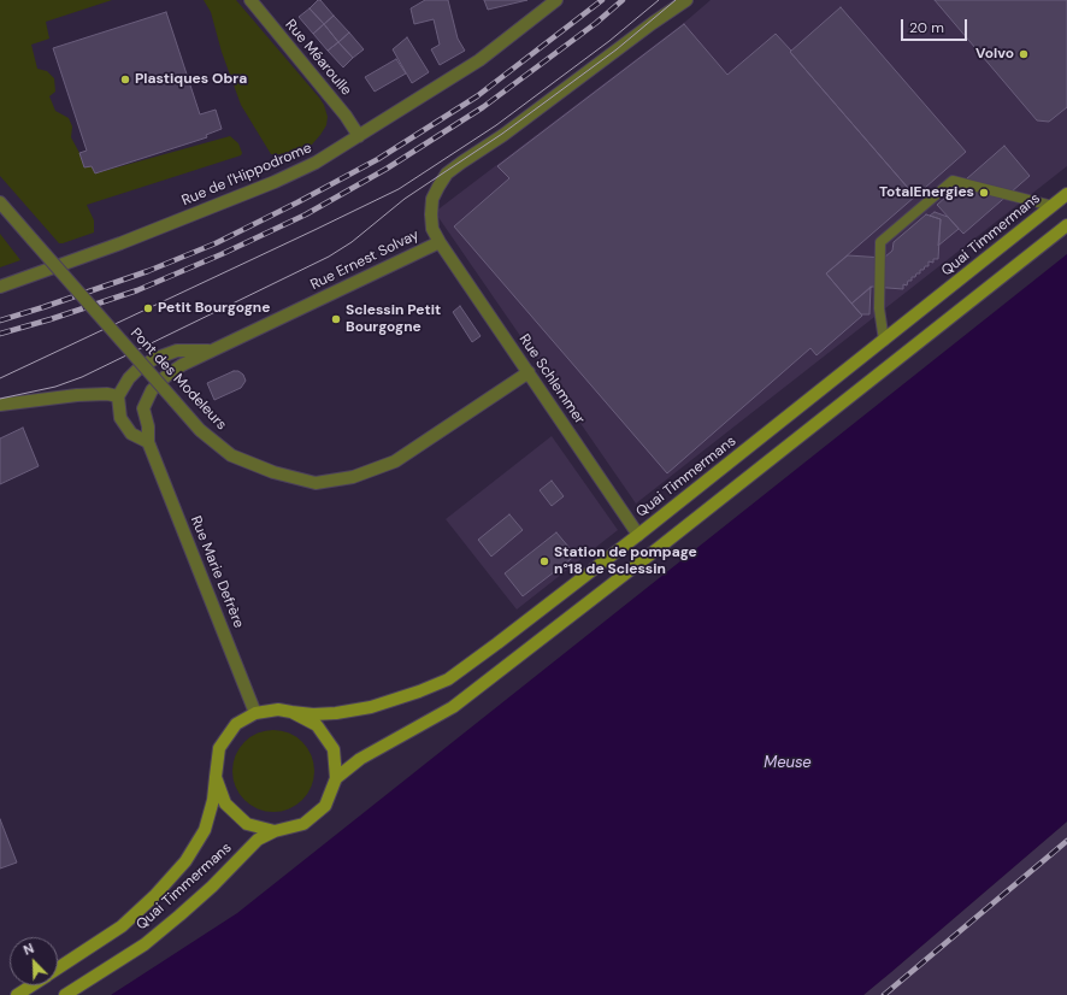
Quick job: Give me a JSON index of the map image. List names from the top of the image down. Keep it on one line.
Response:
{"streets":{"main road":["Quai Timmermans"],"street":["Rue Méaroulle","Rue de l'Hippodrome","Rue Ernest Solvay","Pont des Modeleurs","Rue Schlemmer","Rue Marie Defrère"]},"crossings":[["Rue Méaroulle","Rue de l'Hippodrome"],["Quai Timmermans","Rue Schlemmer"],["Quai Timmermans","Rue Marie Defrère"],["Rue Ernest Solvay","Rue Schlemmer"],["Rue Ernest Solvay","Rue Marie Defrère"],["Pont des Modeleurs","Rue Schlemmer"]],"water":["Meuse"],"places":["Volvo","Plastiques Obra","TotalEnergies","Petit Bourgogne","Sclessin Petit Bourgogne","Station de pompage n°18 de Sclessin"],"scale_bar":"20 m","north":"top left"}
